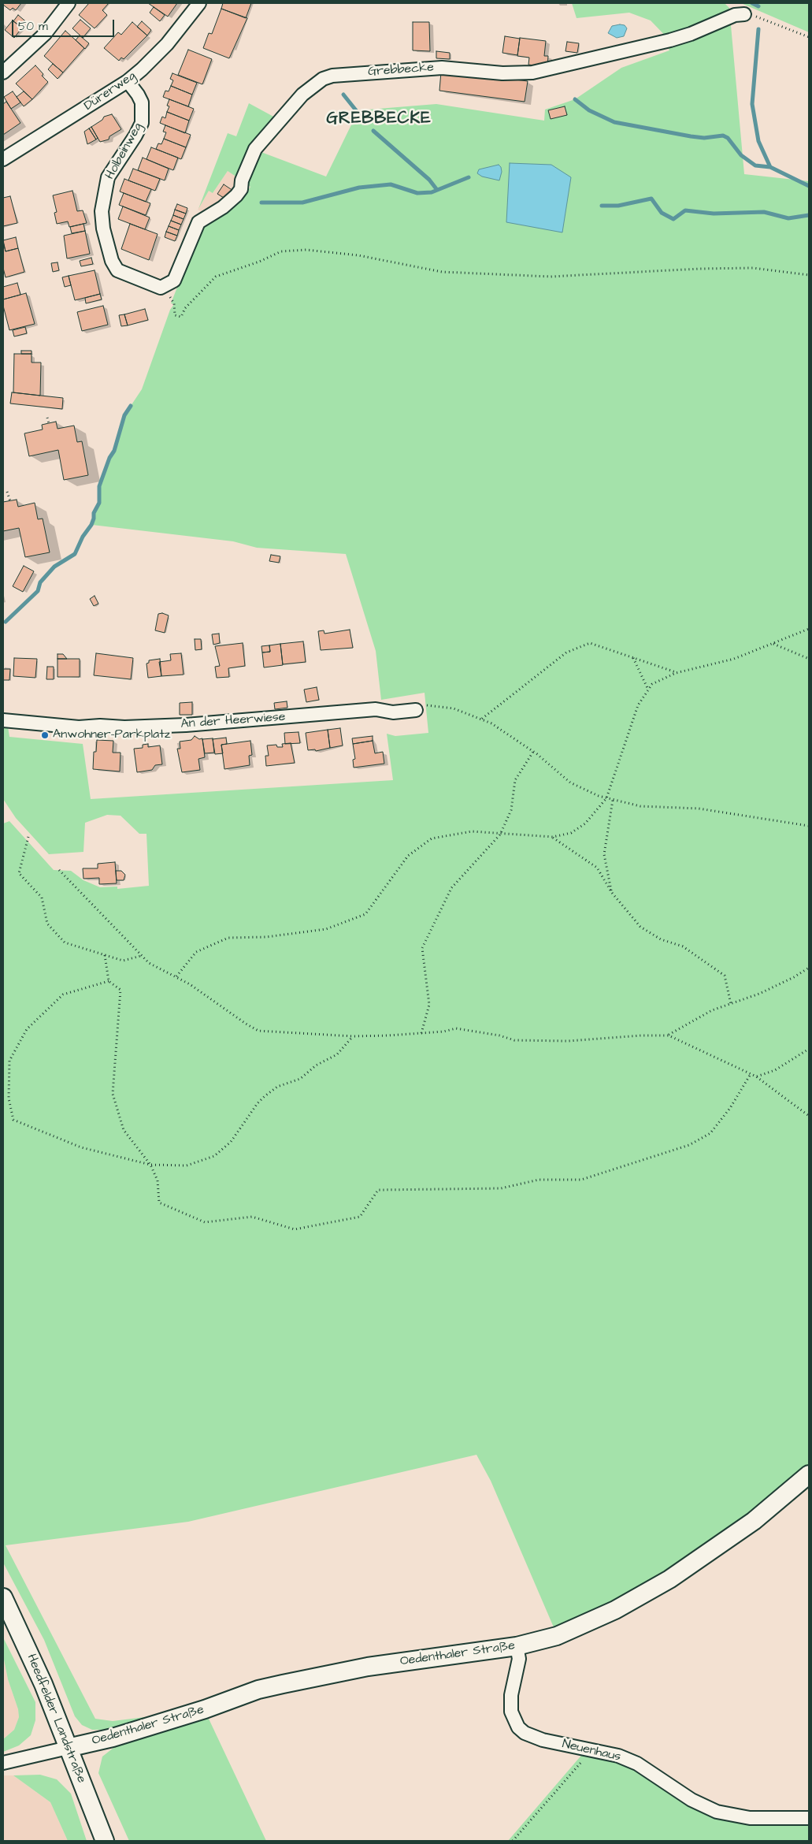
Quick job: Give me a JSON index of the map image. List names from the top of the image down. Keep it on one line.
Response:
{"streets":{"main road":["Oedenthaler Straße","Heedfelder Landstraße"],"street":["Grebbecke","Dürerweg","Holbeinweg","An der Heerwiese","Neuenhaus"]},"crossings":[["Grebbecke","Holbeinweg"],["Dürerweg","Holbeinweg"],["Oedenthaler Straße","Heedfelder Landstraße"],["Oedenthaler Straße","Neuenhaus"]],"districts":["GREBBECKE"],"places":["Anwohner-Parkplatz"],"scale_bar":"50 m"}
